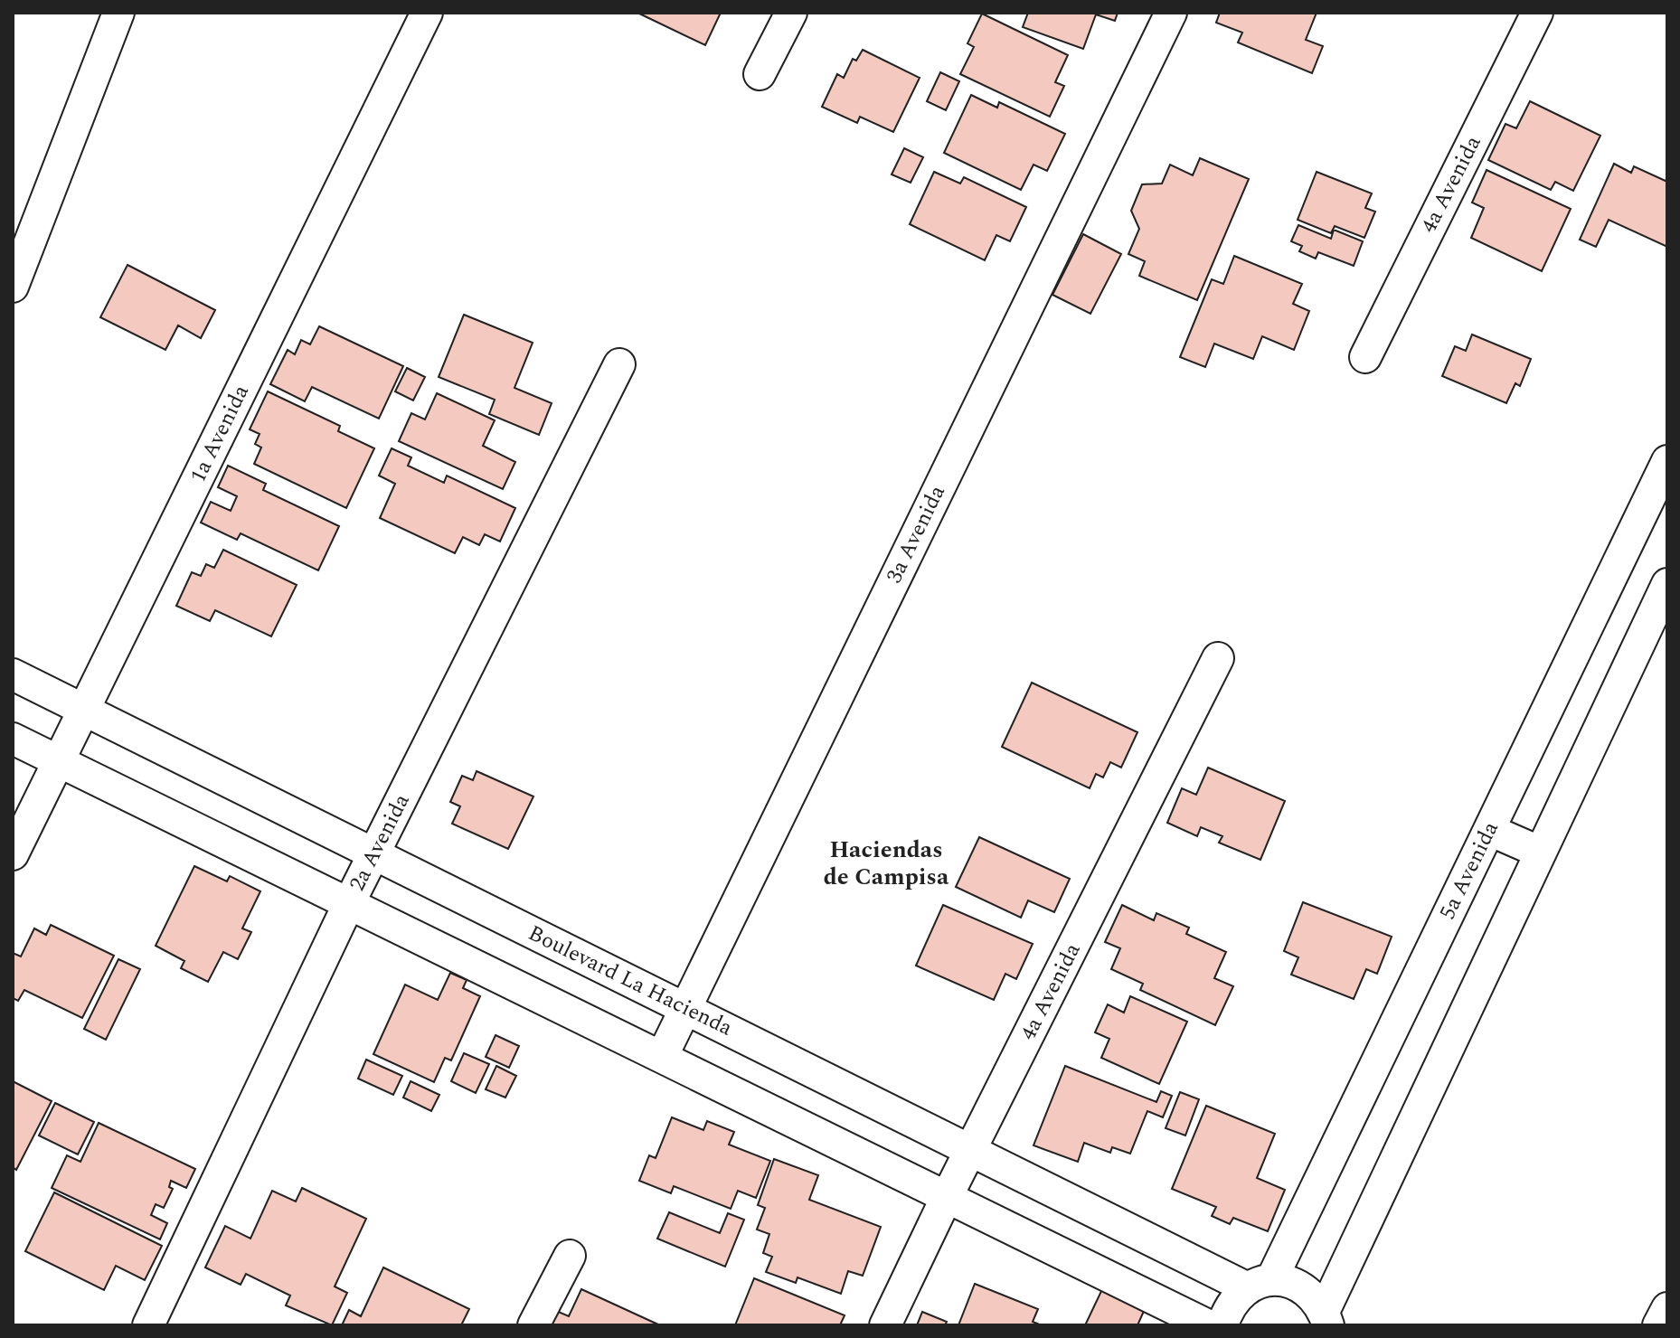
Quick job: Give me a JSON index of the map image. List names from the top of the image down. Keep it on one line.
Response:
{"streets":{"street":["4a Avenida","1a Avenida","3a Avenida","2a Avenida","5a Avenida","Boulevard La Hacienda"]},"crossings":[["4a Avenida","Boulevard La Hacienda"],["1a Avenida","Boulevard La Hacienda"],["3a Avenida","Boulevard La Hacienda"],["2a Avenida","Boulevard La Hacienda"],["5a Avenida","Boulevard La Hacienda"]],"districts":["Haciendas de Campisa"]}
